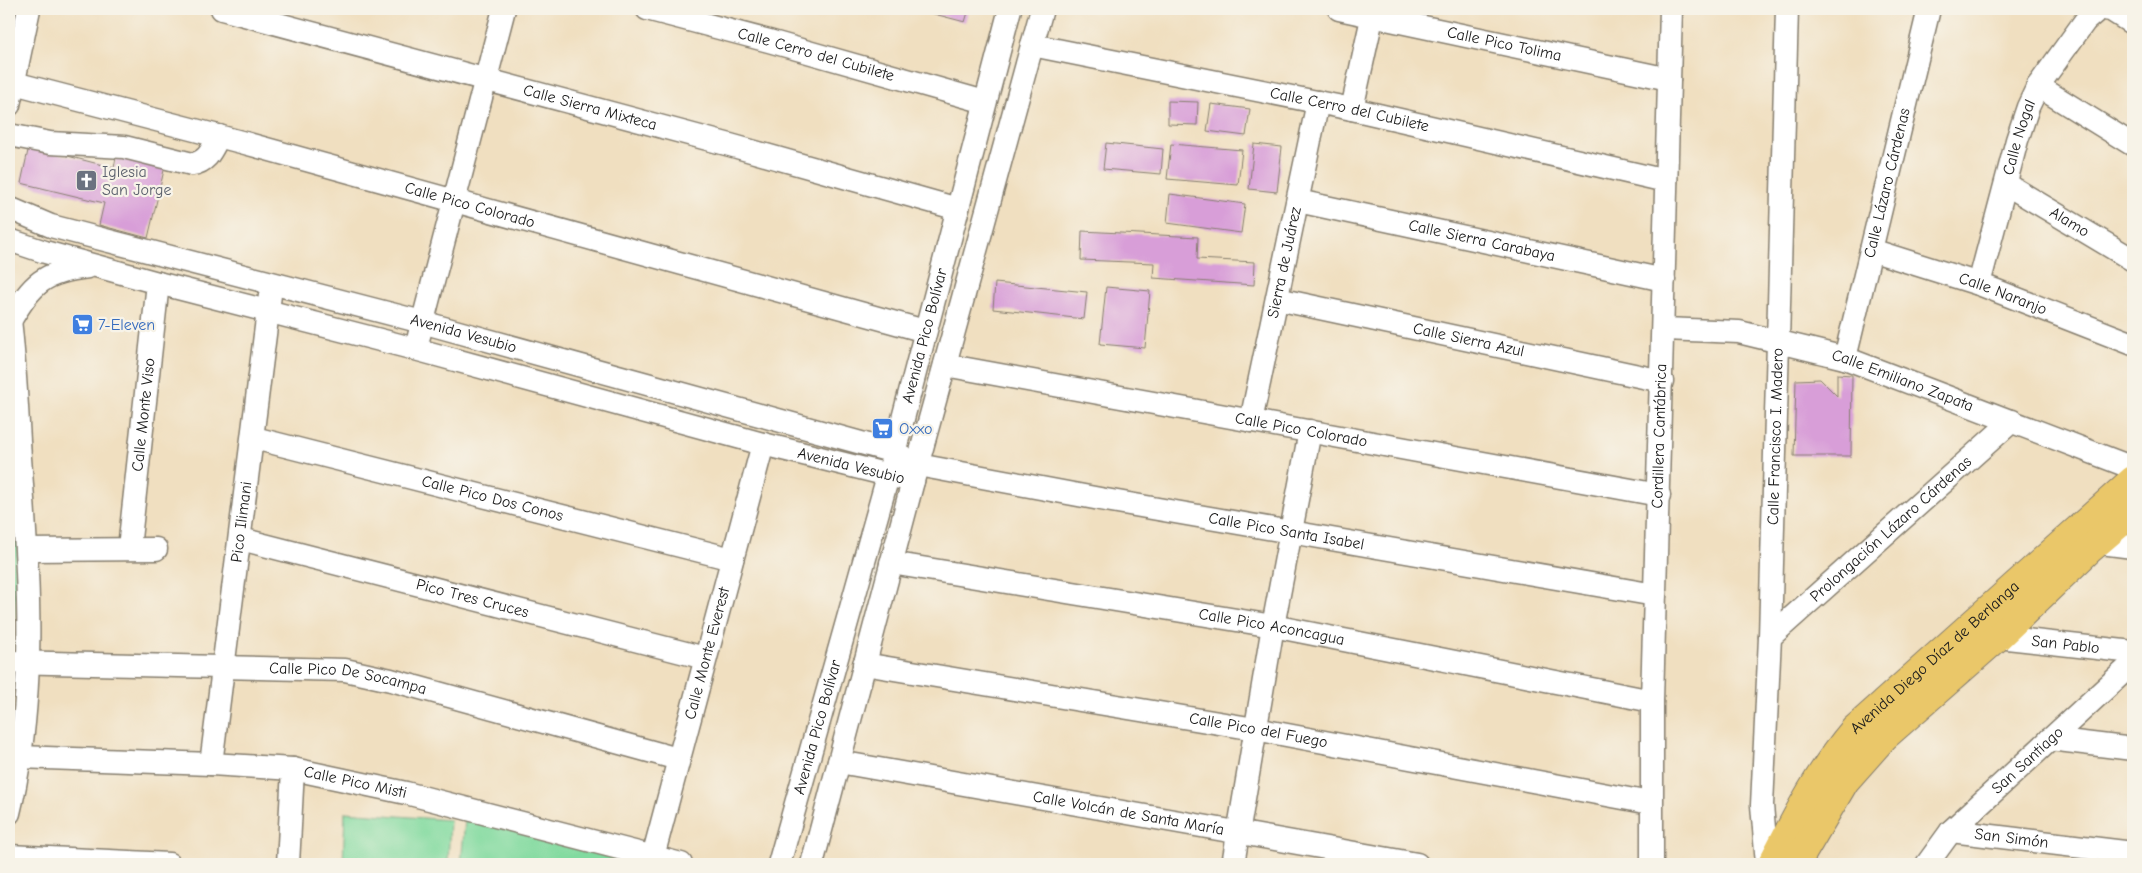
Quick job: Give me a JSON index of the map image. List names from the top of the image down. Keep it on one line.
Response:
{"streets":{"main road":["Avenida Diego Díaz de Berlanga"],"street":["Calle Pico Tolima","Calle Cerro del Cubilete","Calle Sierra Mixteca","Calle Nogal","Calle Lázaro Cárdenas","Calle Pico Colorado","Alamo","Calle Sierra Carabaya","Sierra de Juárez","Calle Naranjo","Avenida Vesubio","Avenida Pico Bolívar","Calle Sierra Azul","Calle Emiliano Zapata","Calle Monte Viso","Cordillera Cantábrica","Calle Francisco I. Madero","Calle Pico Dos Conos","Pico Ilimani","Prolongación Lázaro Cárdenas","Calle Pico Santa Isabel","Pico Tres Cruces","Calle Pico Aconcagua","San Pablo","Calle Monte Everest","Calle Pico De Socampa","Calle Pico del Fuego","San Santiago","Calle Pico Misti","Calle Volcán de Santa María","San Simón"]},"crossings":[["Calle Pico Tolima","Cordillera Cantábrica"],["Calle Cerro del Cubilete","Sierra de Juárez"],["Calle Cerro del Cubilete","Avenida Pico Bolívar"],["Calle Cerro del Cubilete","Cordillera Cantábrica"],["Calle Sierra Mixteca","Avenida Pico Bolívar"],["Calle Nogal","Alamo"],["Calle Nogal","Calle Naranjo"],["Calle Lázaro Cárdenas","Calle Naranjo"],["Calle Lázaro Cárdenas","Calle Emiliano Zapata"],["Calle Pico Colorado","Sierra de Juárez"],["Calle Pico Colorado","Avenida Pico Bolívar"],["Calle Pico Colorado","Cordillera Cantábrica"],["Calle Sierra Carabaya","Sierra de Juárez"],["Calle Sierra Carabaya","Cordillera Cantábrica"],["Sierra de Juárez","Calle Sierra Azul"],["Avenida Vesubio","Avenida Pico Bolívar"],["Avenida Vesubio","Calle Monte Viso"],["Avenida Vesubio","Pico Ilimani"],["Avenida Vesubio","Calle Pico Santa Isabel"],["Avenida Vesubio","Calle Monte Everest"],["Avenida Pico Bolívar","Calle Pico Santa Isabel"],["Avenida Pico Bolívar","Calle Pico Aconcagua"],["Avenida Pico Bolívar","Calle Pico del Fuego"],["Avenida Pico Bolívar","Calle Volcán de Santa María"],["Calle Sierra Azul","Cordillera Cantábrica"],["Calle Emiliano Zapata","Cordillera Cantábrica"],["Calle Emiliano Zapata","Calle Francisco I. Madero"],["Calle Emiliano Zapata","Prolongación Lázaro Cárdenas"],["Cordillera Cantábrica","Calle Pico Santa Isabel"],["Cordillera Cantábrica","Calle Pico Aconcagua"],["Cordillera Cantábrica","Calle Pico del Fuego"],["Calle Francisco I. Madero","Prolongación Lázaro Cárdenas"],["Calle Pico Dos Conos","Pico Ilimani"],["Calle Pico Dos Conos","Calle Monte Everest"],["Pico Ilimani","Pico Tres Cruces"],["Pico Ilimani","Calle Pico De Socampa"],["Pico Ilimani","Calle Pico Misti"],["Pico Tres Cruces","Calle Monte Everest"],["San Pablo","Avenida Diego Díaz de Berlanga"],["Calle Monte Everest","Calle Pico De Socampa"],["Calle Monte Everest","Calle Pico Misti"],["San Santiago","San Simón"]],"places":{"church":["Iglesia San Jorge"],"supermarket":["7-Eleven","Oxxo"]}}
